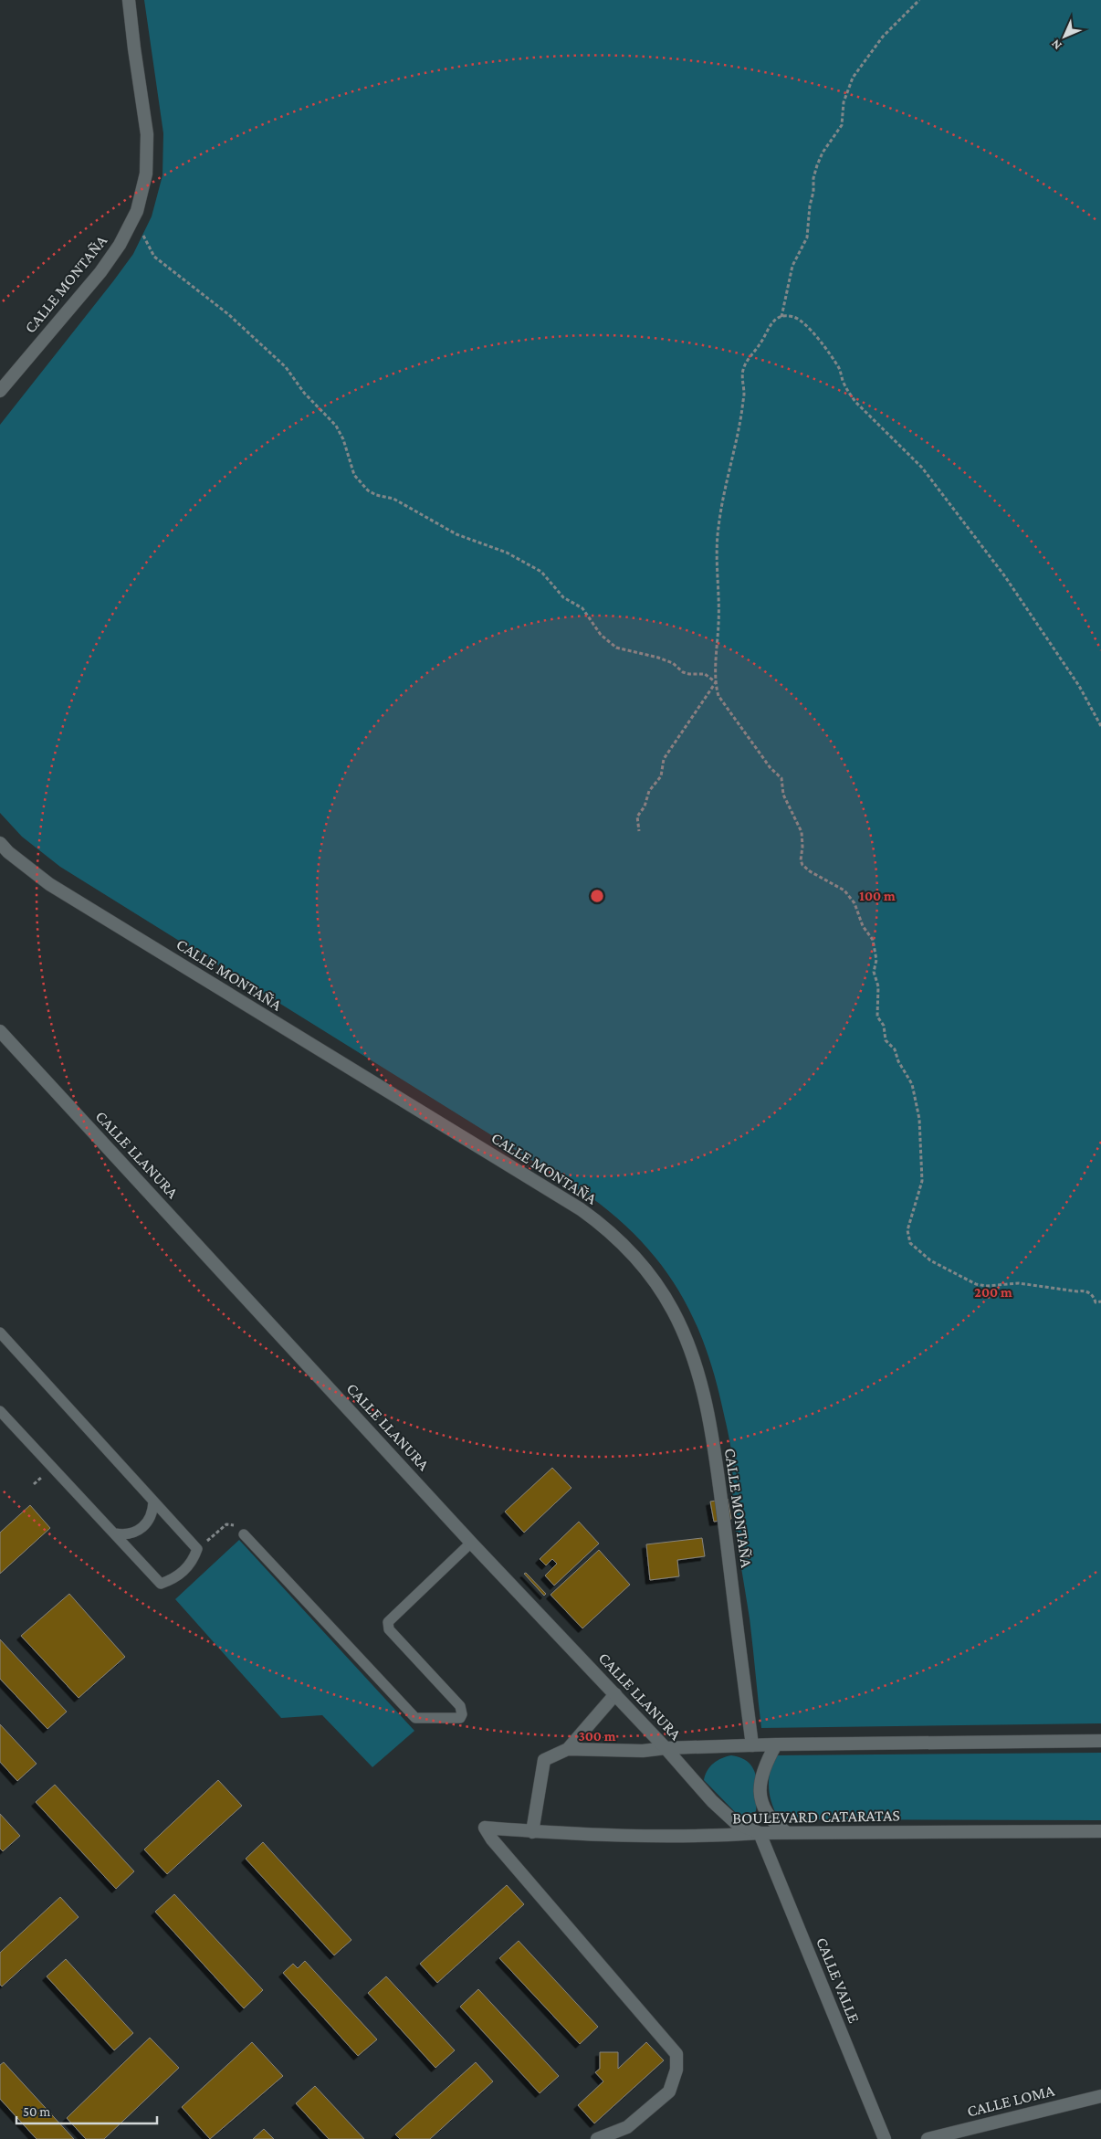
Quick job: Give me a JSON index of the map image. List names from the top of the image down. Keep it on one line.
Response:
{"streets":{"street":["CALLE MONTAÑA","CALLE LLANURA","BOULEVARD CATARATAS","CALLE VALLE","CALLE LOMA"]},"crossings":[["CALLE LLANURA","BOULEVARD CATARATAS"],["CALLE LLANURA","CALLE VALLE"],["BOULEVARD CATARATAS","CALLE VALLE"]],"scale_bar":"50 m","north":"bottom left","rings":["100 m","200 m","300 m"]}
